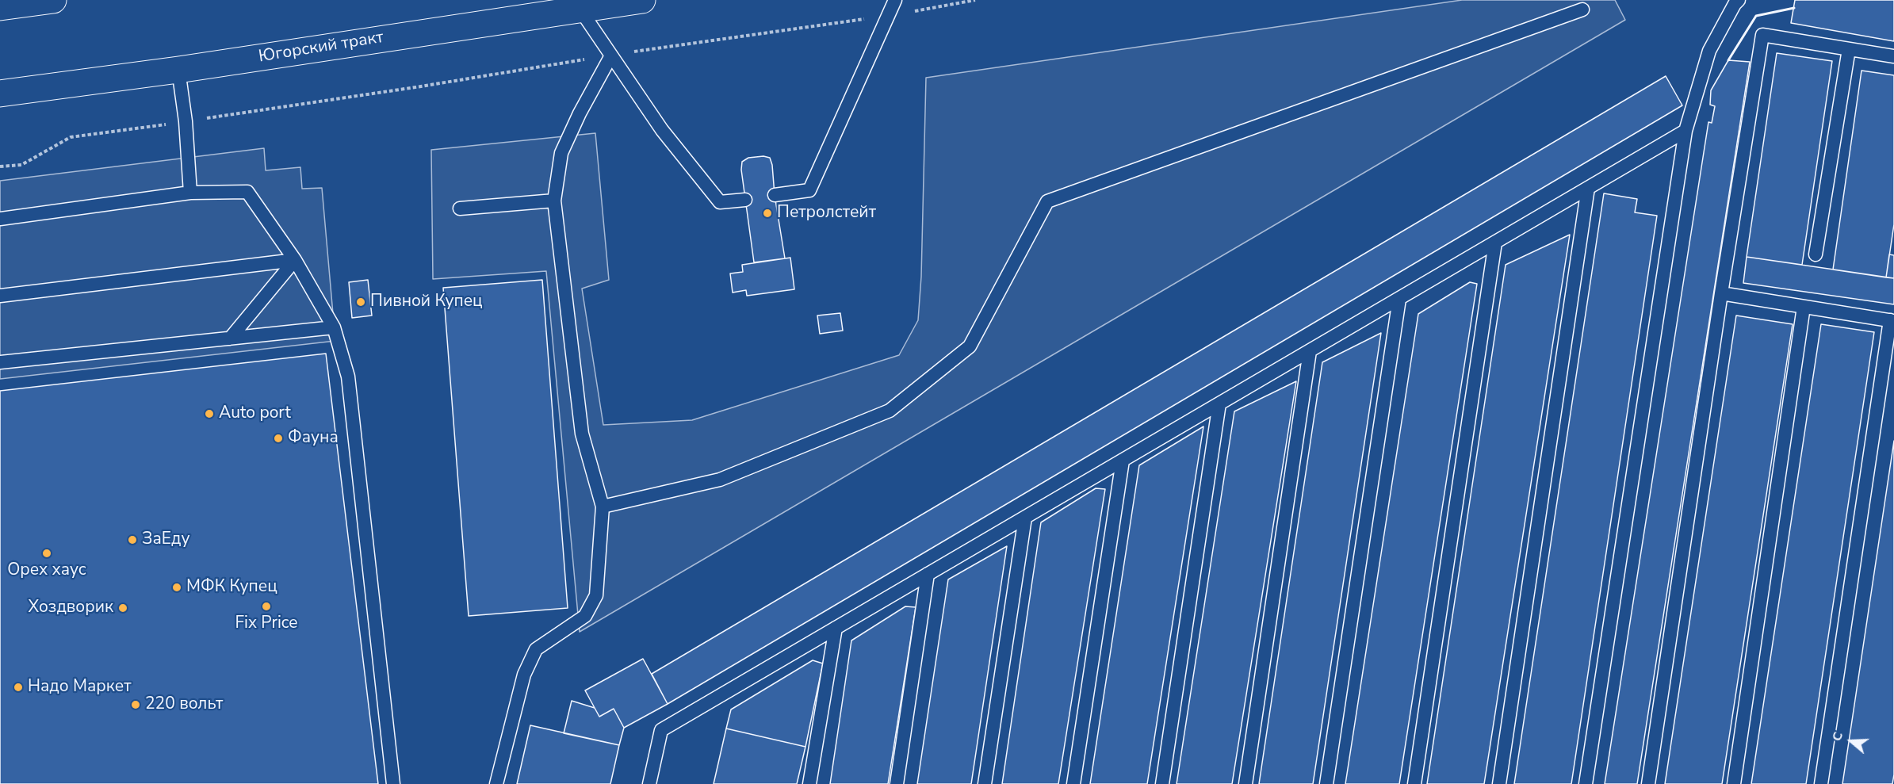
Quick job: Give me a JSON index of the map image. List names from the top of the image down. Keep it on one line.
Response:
{"streets":{"main road":["Югорский тракт"]},"places":["Петролстейт","Пивной Купец","Auto port","Фауна","ЗаЕду","Орех хаус","МФК Купец","Fix Price","Хоздворик","Надо Маркет","220 вольт"],"north":"left"}
